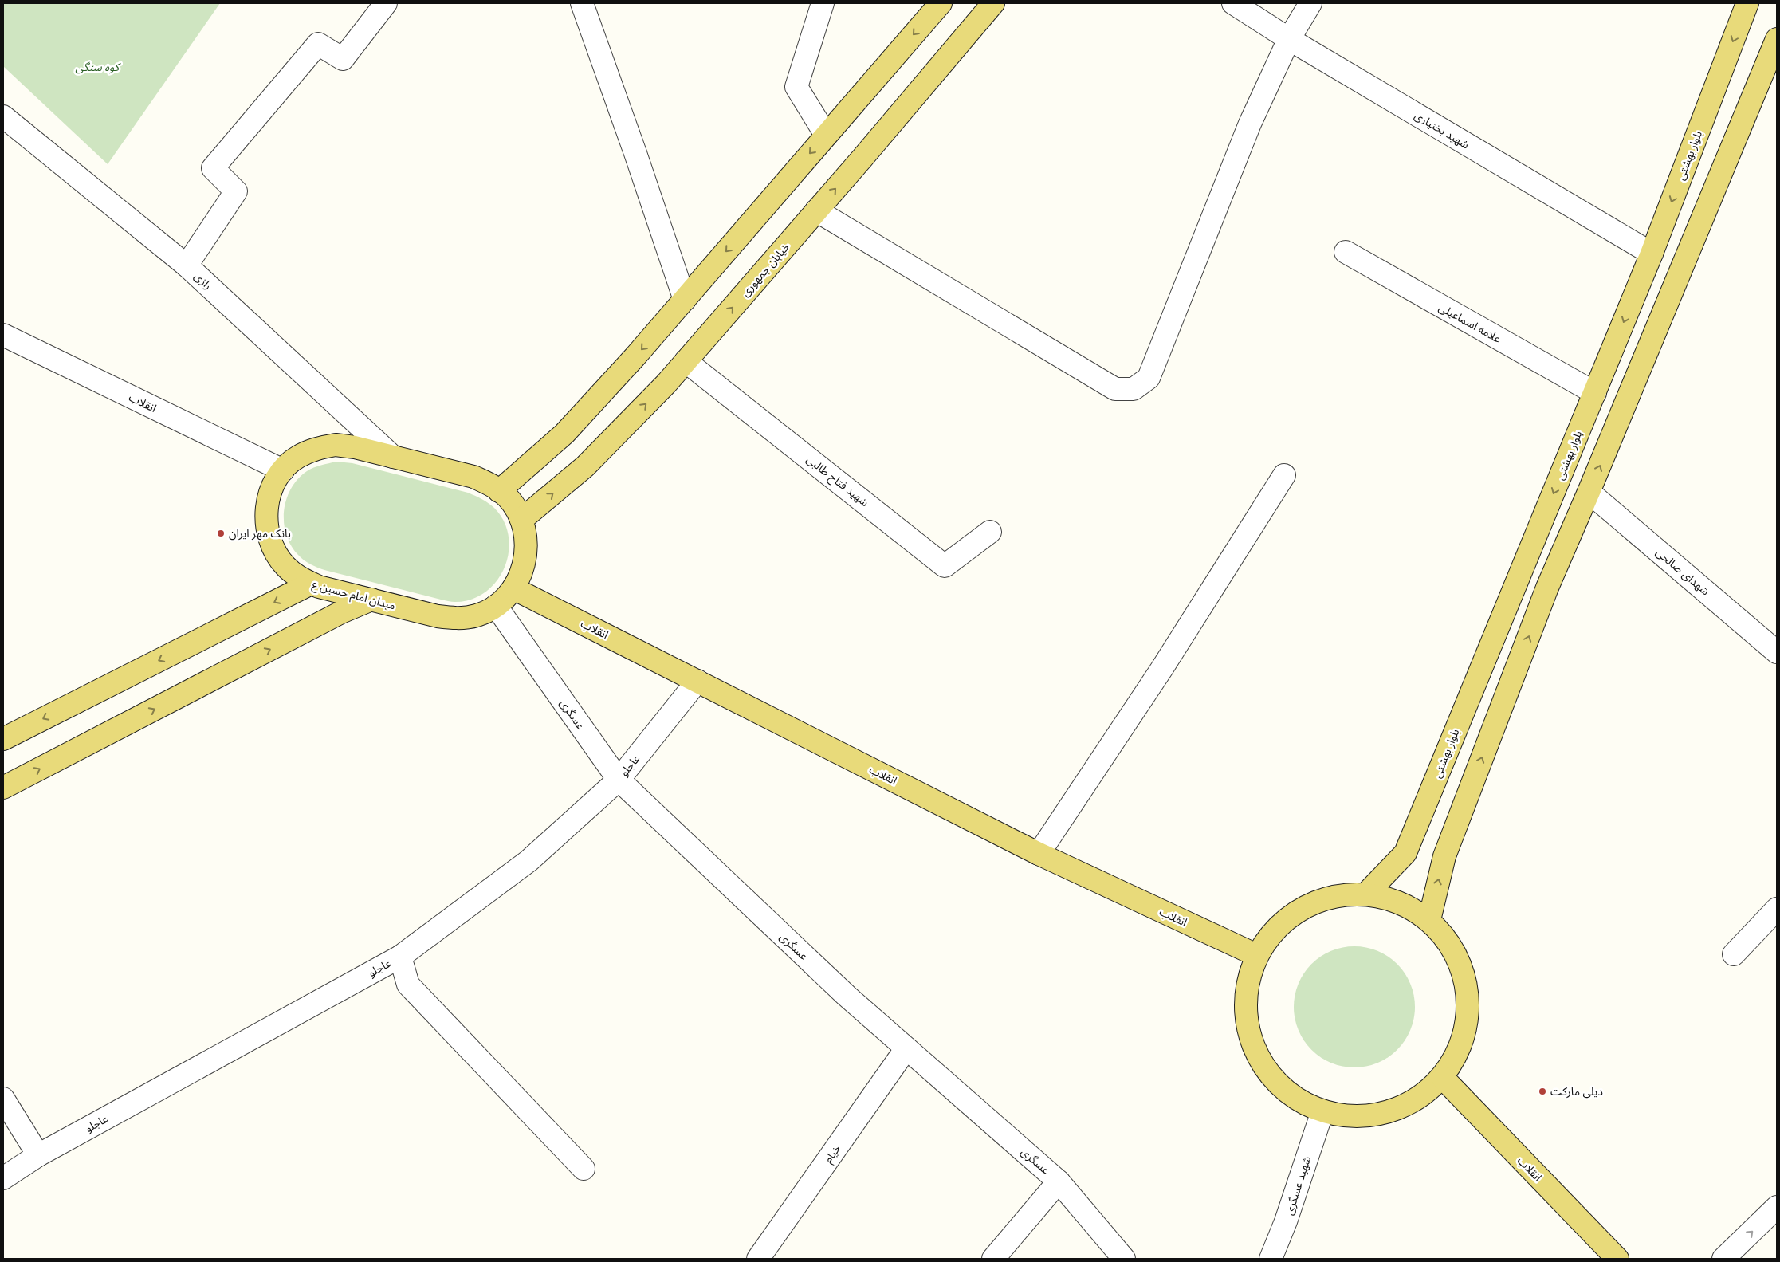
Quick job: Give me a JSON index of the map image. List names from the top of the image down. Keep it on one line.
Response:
{"streets":{"main road":["بلوار بهشتی","خیابان جمهوری","انقلاب","میدان امام حسین ع"],"street":["شهید بختیاری","رازی","علامه اسماعیلی","شهید فتاح طالبی","شهدای صالحی","عسگری","عاجلو","خیام","شهید عسگری"]},"crossings":[["شهید بختیاری","بلوار بهشتی"],["بلوار بهشتی","علامه اسماعیلی"],["خیابان جمهوری","شهید فتاح طالبی"],["خیابان جمهوری","میدان امام حسین ع"],["رازی","میدان امام حسین ع"],["انقلاب","میدان امام حسین ع"],["انقلاب","عاجلو"],["میدان امام حسین ع","عسگری"],["عسگری","عاجلو"],["عسگری","خیام"]],"parks":["کوه سنگی"],"places":["بانک مهر ایران","دیلی مارکت"]}
